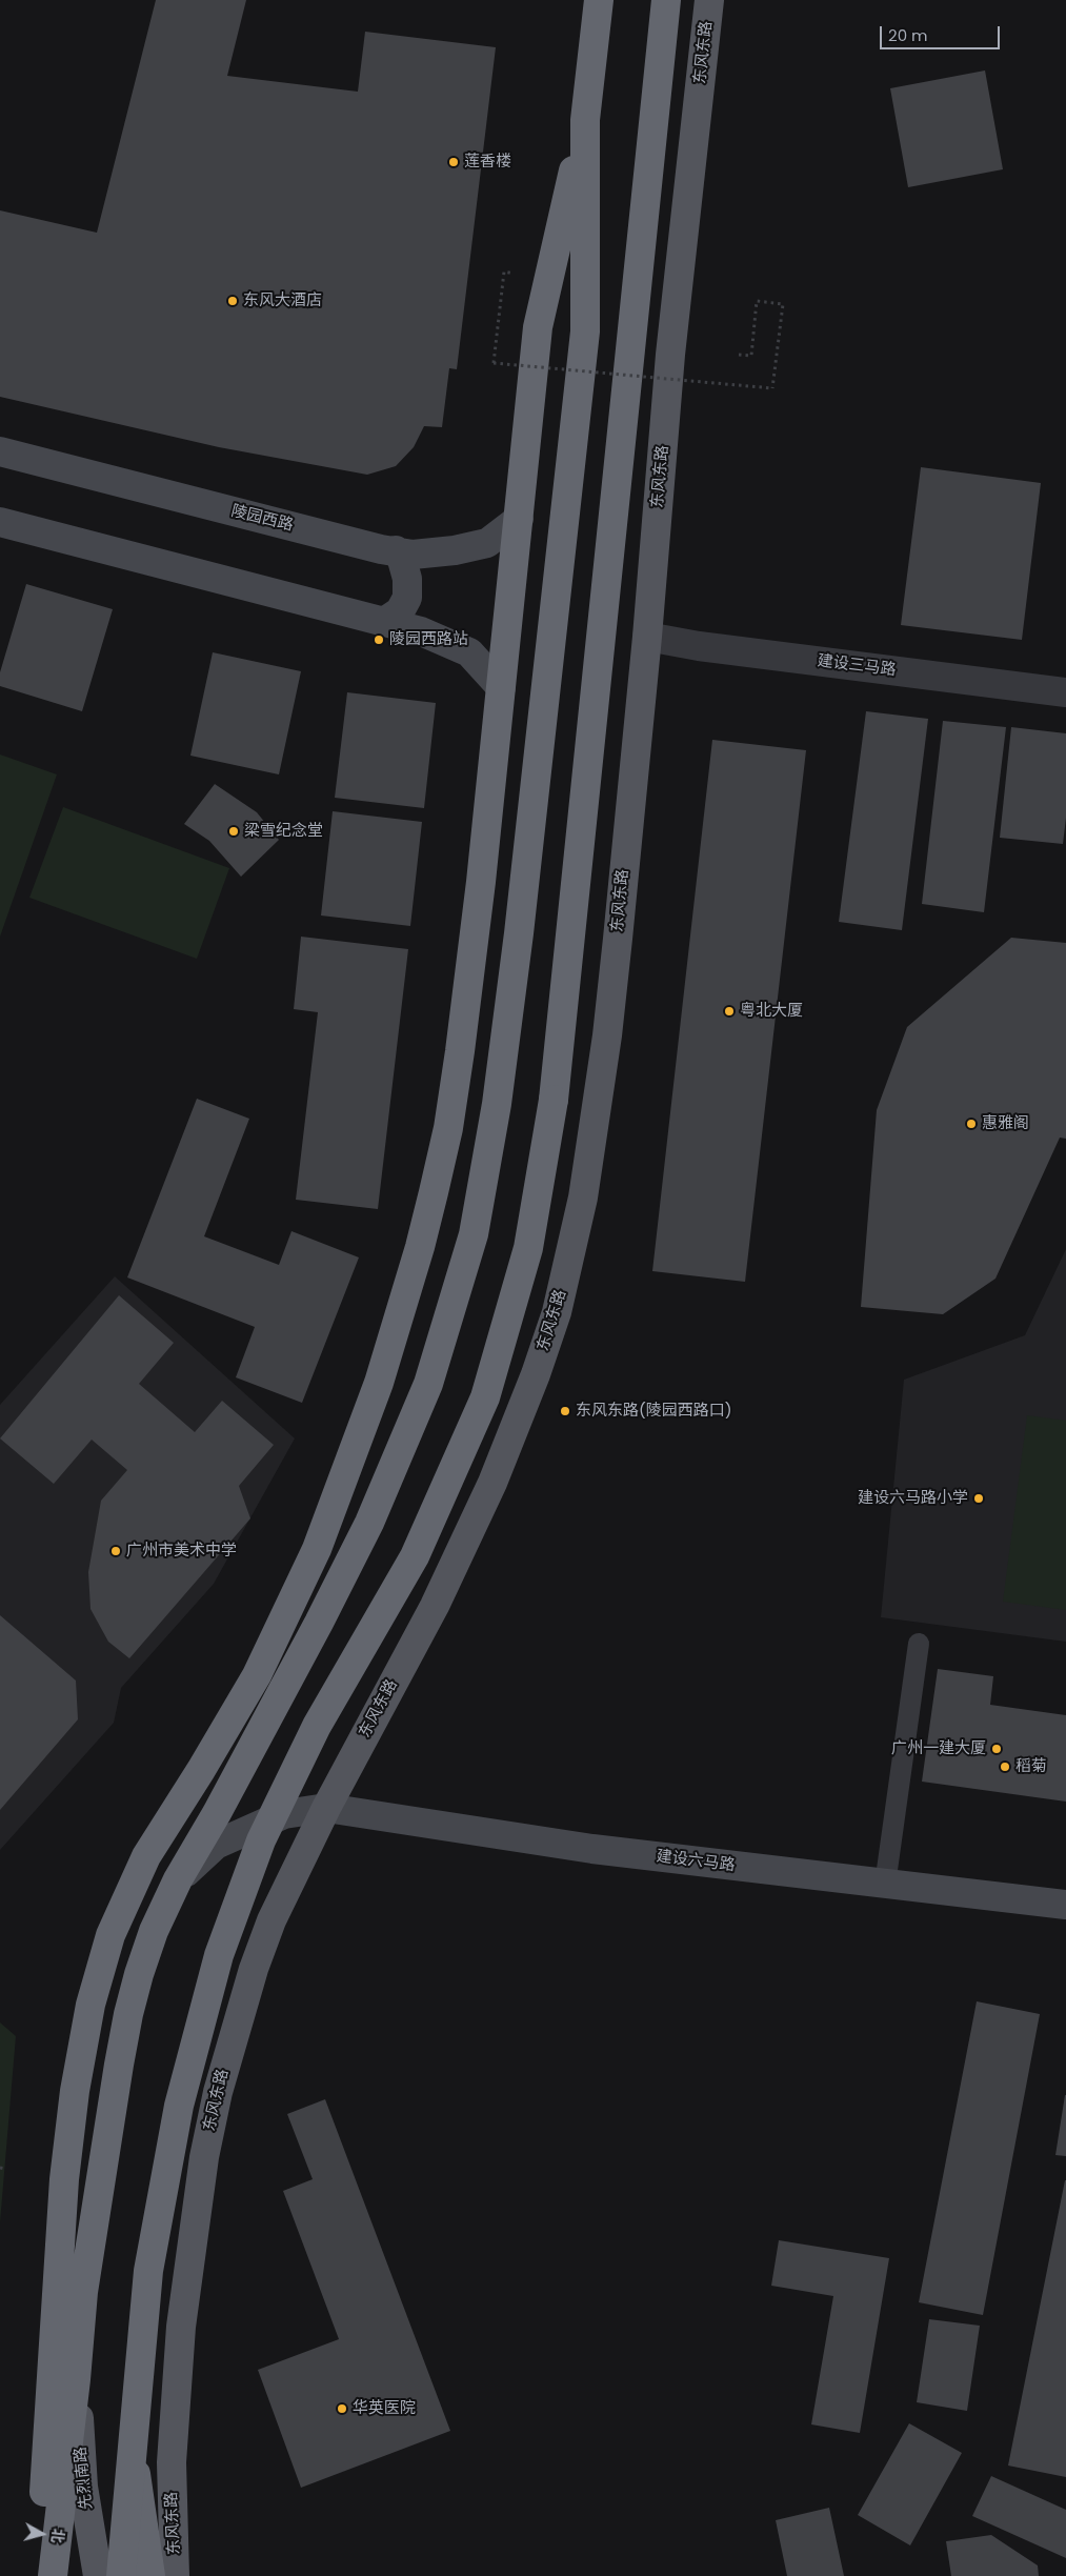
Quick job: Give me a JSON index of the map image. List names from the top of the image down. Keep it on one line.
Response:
{"streets":{"main road":["东风东路","先烈南路"],"street":["陵园西路","建设三马路","建设六马路"]},"crossings":[["东风东路","建设三马路"],["东风东路","建设六马路"]],"places":["莲香楼","东风大酒店","陵园西路站","梁雪纪念堂","粤北大厦","惠雅阁","东风东路(陵园西路口)","建设六马路小学","广州市美术中学","广州一建大厦","稻菊","华英医院"],"scale_bar":"20 m","north":"right"}
